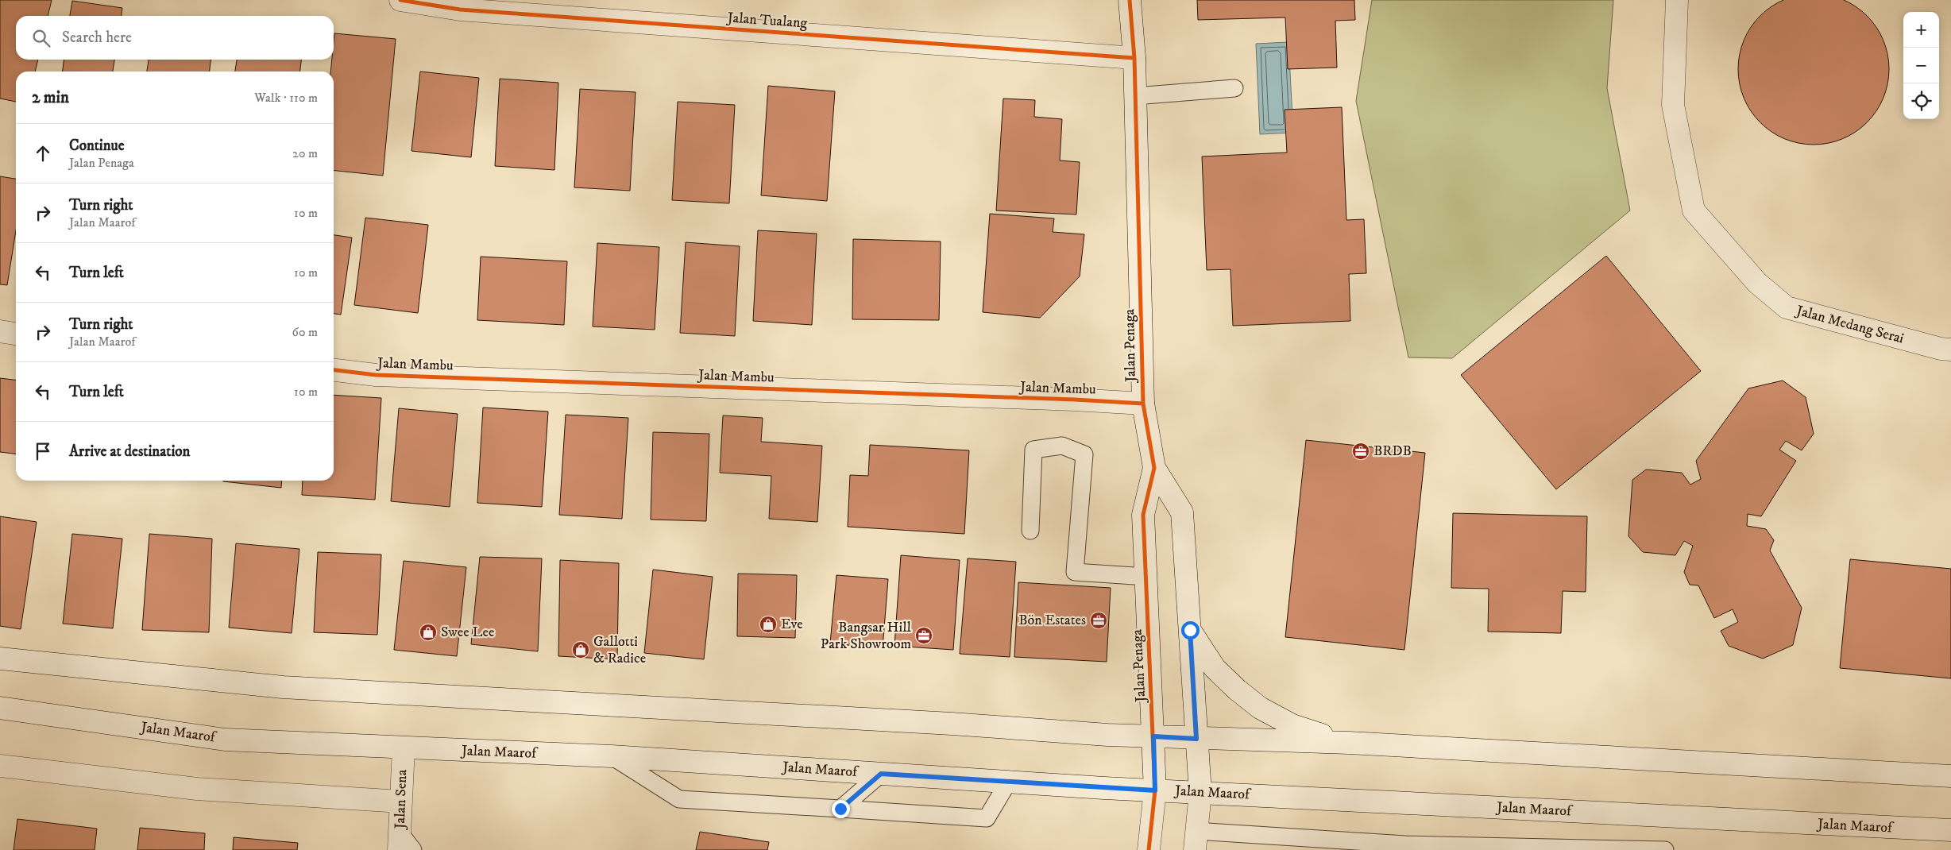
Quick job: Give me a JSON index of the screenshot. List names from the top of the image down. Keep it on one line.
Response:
{"streets":{"main road":["Jalan Tualang","Jalan Medang Serai","Jalan Penaga","Jalan Mambu","Jalan Maarof","Jalan Sena"]},"crossings":[["Jalan Tualang","Jalan Penaga"],["Jalan Penaga","Jalan Mambu"],["Jalan Penaga","Jalan Maarof"],["Jalan Maarof","Jalan Sena"]],"places":{"office":["BRDB","Bön Estates","Bangsar Hill Park Showroom"],"shop":["Eve","Swee Lee","Gallotti & Radice"]},"page":{"map_buttons":["+","−"],"search":"Search here","heading":["2 min","Walk · 110 m"],"list":[["Continue","Jalan Penaga","20 m"],["Turn right","Jalan Maarof","10 m"],["Turn left","10 m"],["Turn right","Jalan Maarof","60 m"],["Turn left","10 m"],"Arrive at destination"]}}
